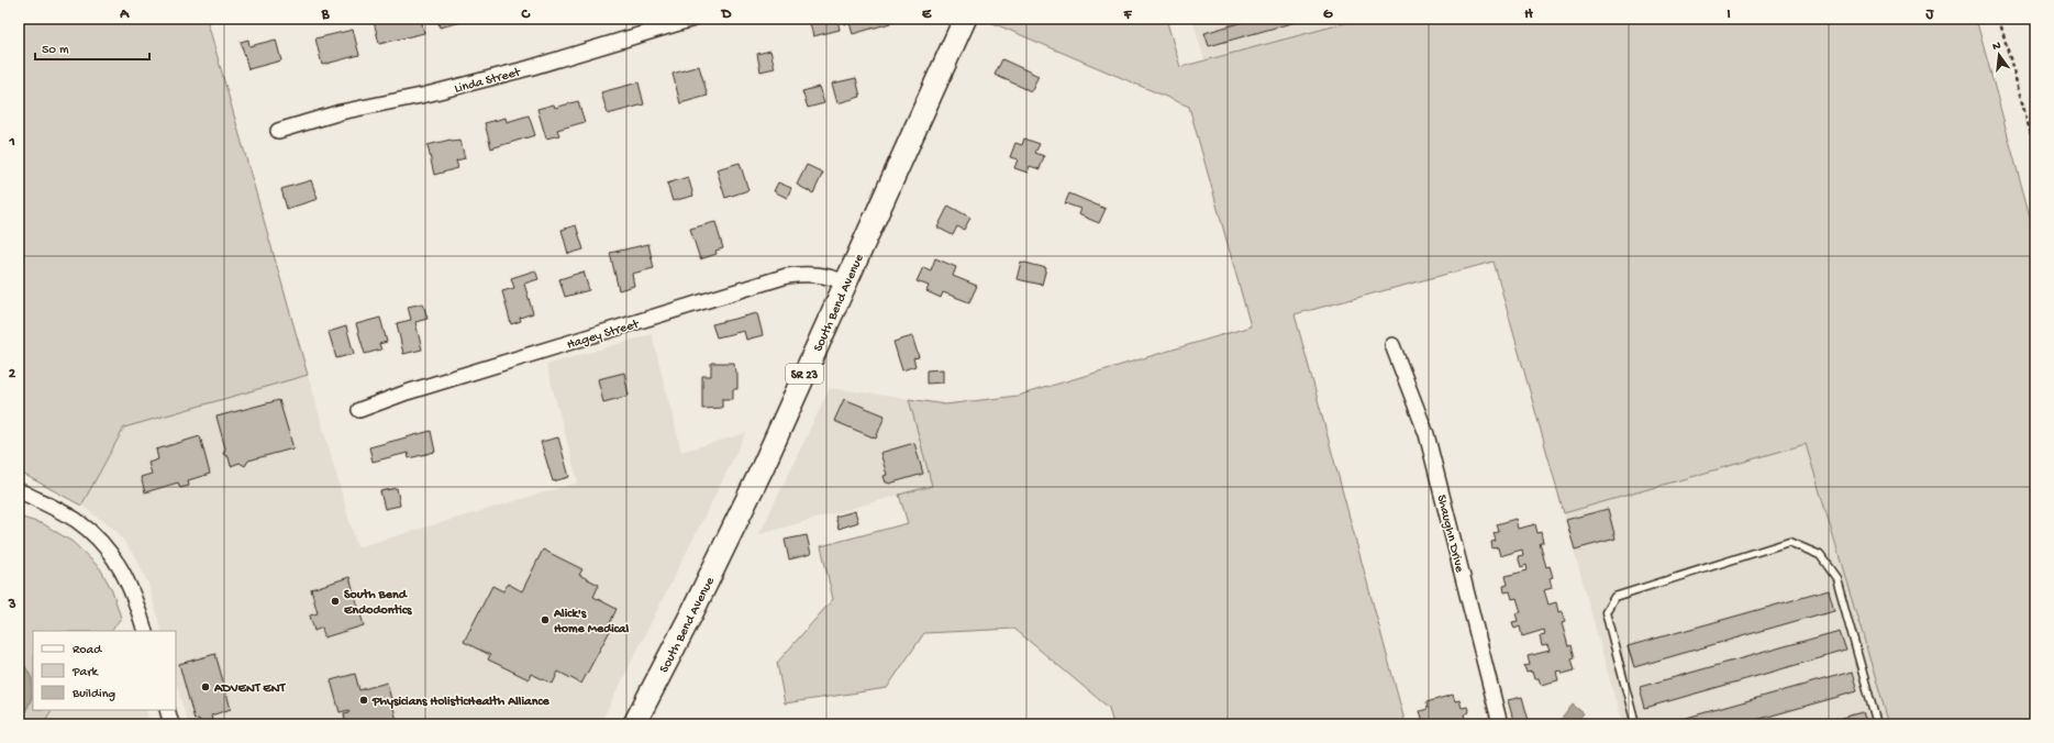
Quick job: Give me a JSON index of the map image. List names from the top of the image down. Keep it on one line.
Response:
{"streets":{"main road":["South Bend Avenue","SR 23"],"street":["Linda Street","Hagey Street","Shaughn Drive"]},"crossings":[["South Bend Avenue","Hagey Street"]],"places":["South Bend Endodontics","Alick's Home Medical","ADVENT ENT","Physicians HolisticHealth Alliance"],"legend":["Road","Park","Building"],"scale_bar":"50 m","north":"top","grid":{"columns":["A","B","C","D","E","F","G","H","I","J"],"rows":["1","2","3"]}}
